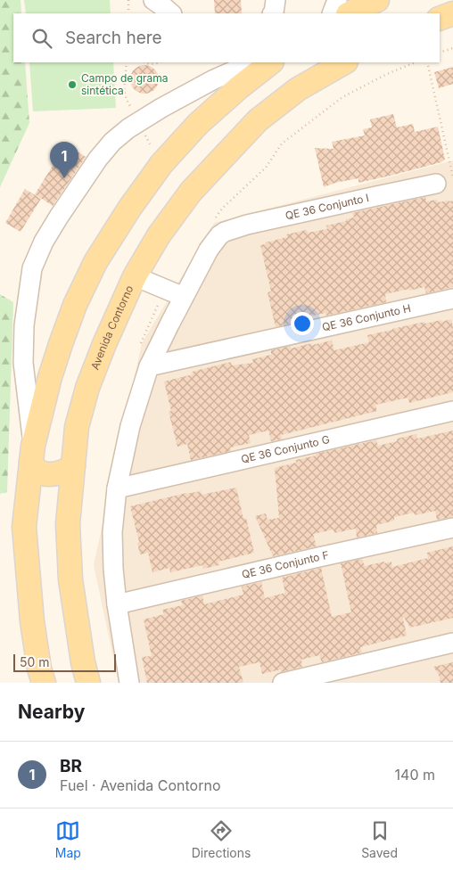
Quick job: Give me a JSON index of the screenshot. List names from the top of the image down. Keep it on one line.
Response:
{"streets":{"main road":["Avenida Contorno"],"street":["QE 36 Conjunto I","QE 36 Conjunto H","QE 36 Conjunto G","QE 36 Conjunto F"]},"places":["Campo de grama sintética"],"scale_bar":"50 m","page":{"search":"Search here","pins":"1","scale":"50 m","heading":"Nearby","list":[{"mark":"1","name":"BR","note":"Fuel · Avenida Contorno","value":"140 m"}],"nav":["Map","Directions","Saved"]}}
